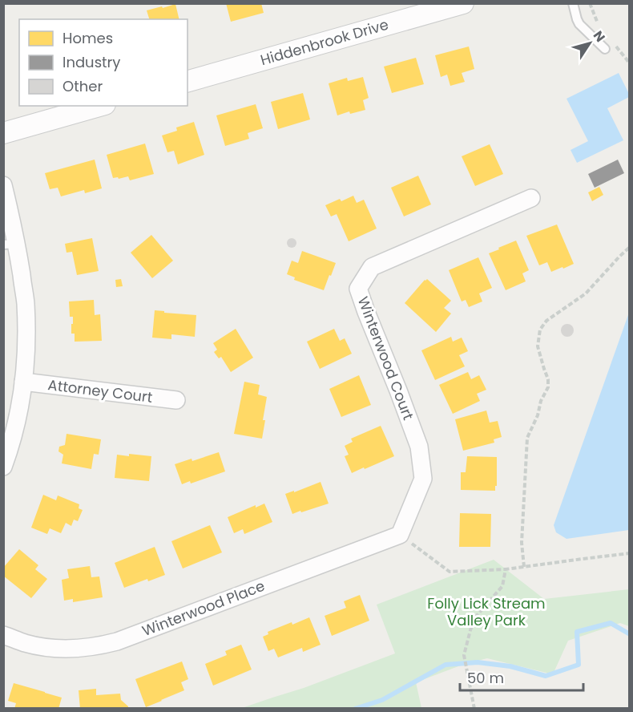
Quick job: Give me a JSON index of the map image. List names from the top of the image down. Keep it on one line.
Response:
{"streets":{"street":["Hiddenbrook Drive","Winterwood Court","Attorney Court","Winterwood Place"]},"crossings":[["Winterwood Court","Winterwood Place"]],"parks":["Folly Lick Stream Valley Park"],"legend":["Homes","Industry","Other"],"scale_bar":"50 m","north":"top right"}
